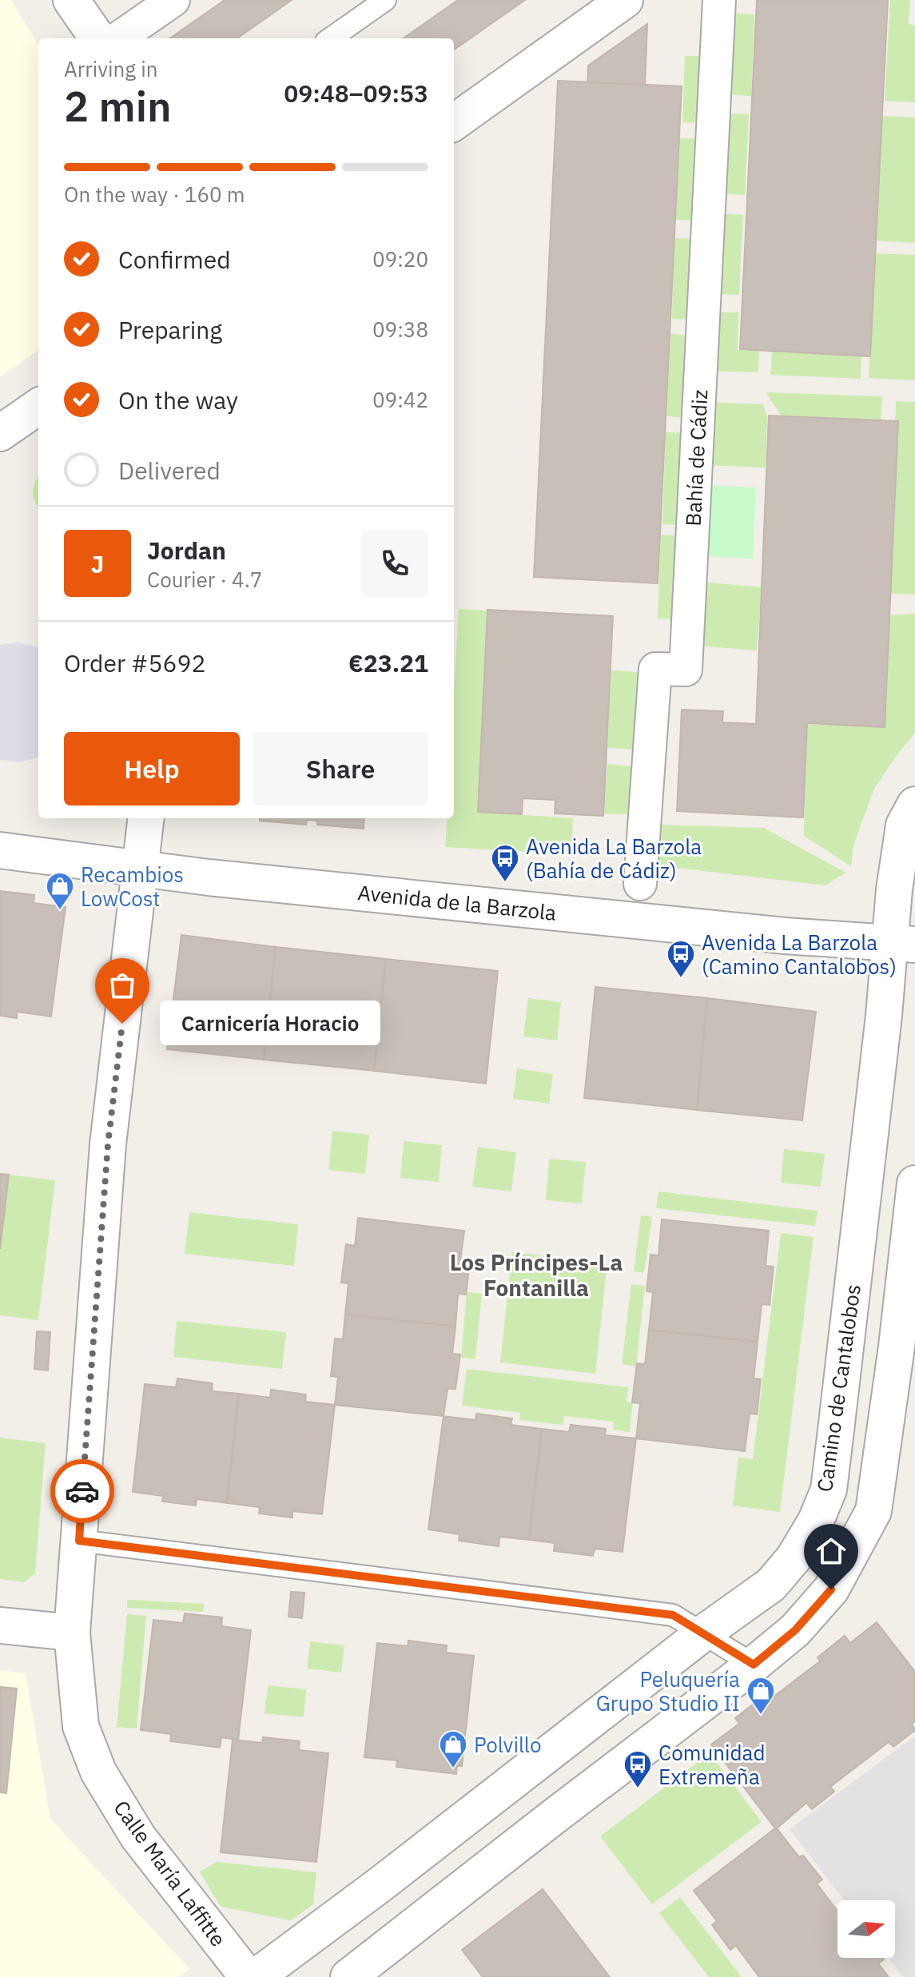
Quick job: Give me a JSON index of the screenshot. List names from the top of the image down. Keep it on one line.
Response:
{"streets":{"street":["Bahía de Cádiz","Avenida de la Barzola","Camino de Cantalobos","Calle María Laffitte"]},"crossings":[["Avenida de la Barzola","Camino de Cantalobos"],["Avenida de la Barzola","Calle María Laffitte"]],"districts":["Los Príncipes-La Fontanilla"],"places":{"bus stop":["Avenida La Barzola (Bahía de Cádiz)","Avenida La Barzola (Camino Cantalobos)","Comunidad Extremeña"],"shop":["Recambios LowCost","Peluquería Grupo Studio II","Polvillo"],"other":["Carnicería Horacio"]},"north":"right","page":{"heading":["2 min","Arriving in","09:48–09:53"],"panel":["Jordan","Courier · 4.7","Order #5692","€23.21"],"bar":"On the way · 160 m","list":[["Confirmed","09:20"],["Preparing","09:38"],["On the way","09:42"],"Delivered"],"round":"J","buttons":["Help","Share"],"bubble":"Carnicería Horacio"}}
